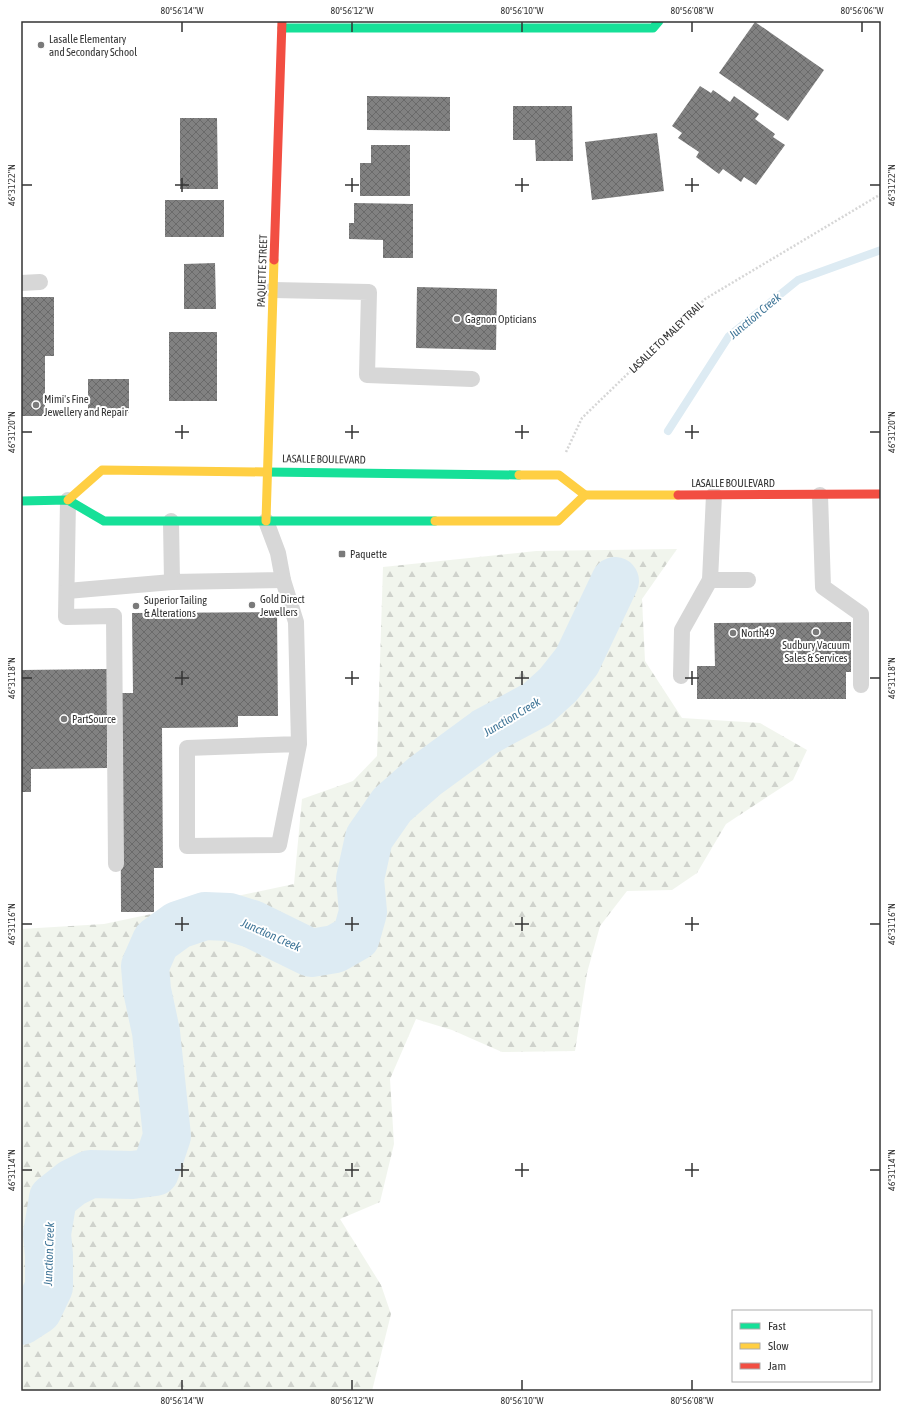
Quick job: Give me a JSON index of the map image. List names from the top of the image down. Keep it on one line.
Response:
{"streets":{"main road":["PAQUETTE STREET","LASALLE BOULEVARD"],"path":["LASALLE TO MALEY TRAIL"]},"crossings":[["PAQUETTE STREET","LASALLE BOULEVARD"]],"water":["Junction Creek"],"places":{"other":["Lasalle Elementary and Secondary School","Gagnon Opticians","Mimi's Fine Jewellery and Repair","Gold Direct Jewellers","Superior Tailing & Alterations","Sudbury Vacuum Sales & Services","North49","PartSource"],"transit":["Paquette"]},"legend":["Fast","Slow","Jam"],"coordinates":["80°56'14\"W","80°56'12\"W","80°56'10\"W","80°56'08\"W","80°56'06\"W","46°31'22\"N","46°31'20\"N","46°31'18\"N","46°31'16\"N","46°31'14\"N"]}
